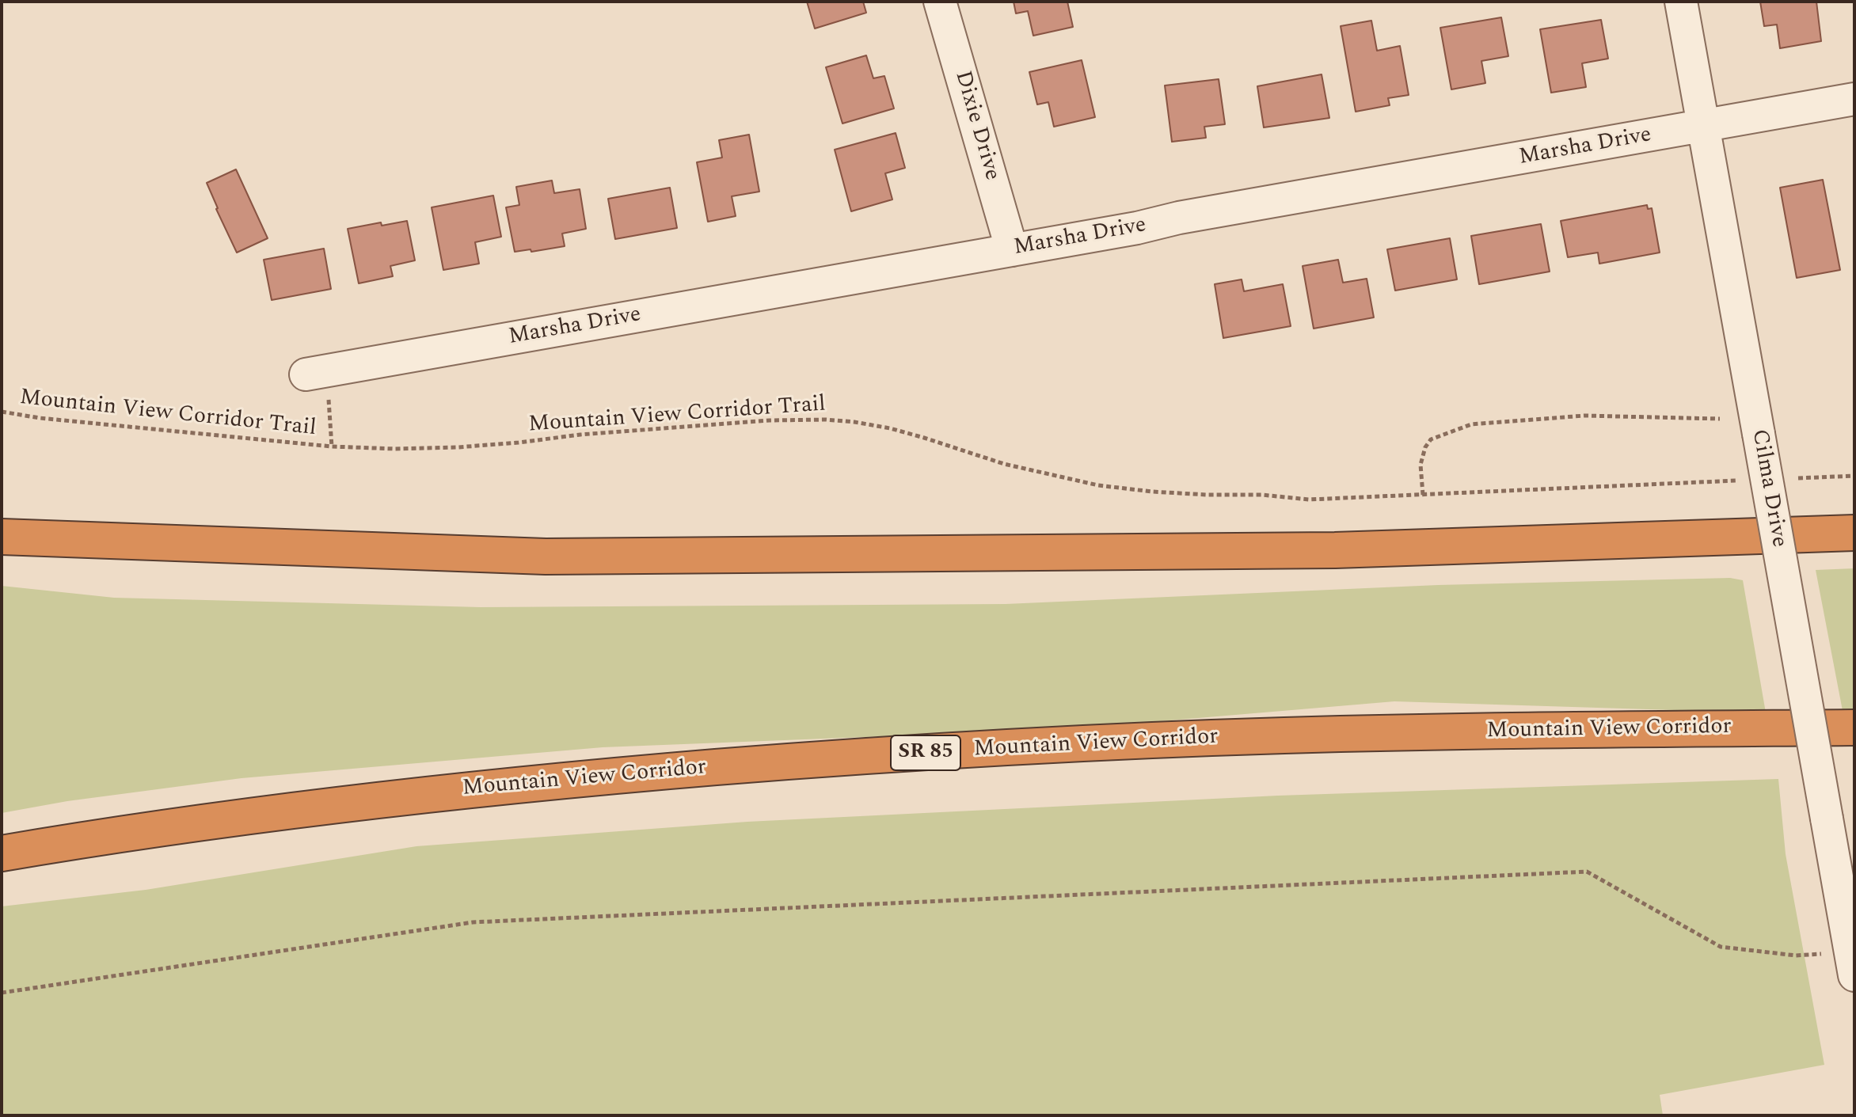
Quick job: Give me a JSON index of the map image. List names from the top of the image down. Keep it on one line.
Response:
{"streets":{"highway":["Mountain View Corridor","SR 85"],"street":["Dixie Drive","Marsha Drive","Cilma Drive"],"path":["Mountain View Corridor Trail"]},"crossings":[["Dixie Drive","Marsha Drive"],["Marsha Drive","Cilma Drive"]]}
